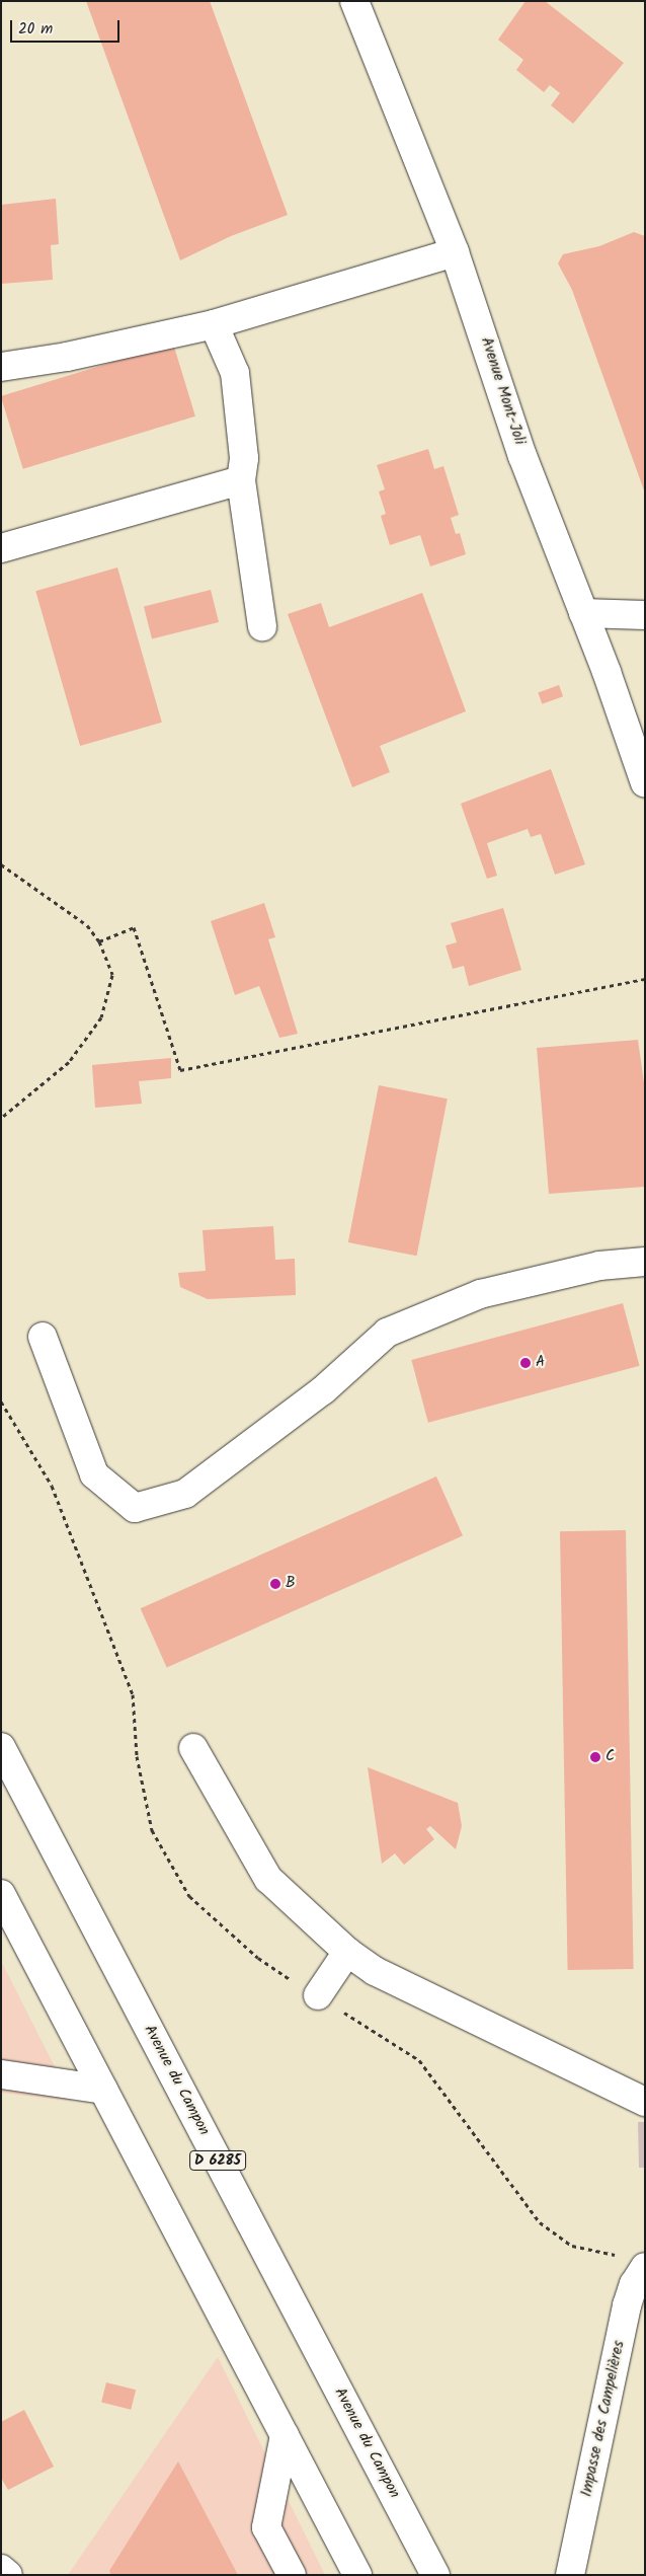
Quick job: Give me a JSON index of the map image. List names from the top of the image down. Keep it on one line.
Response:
{"streets":{"main road":["Avenue Mont-Joli","Avenue du Campon","D 6285","Impasse des Campelières"]},"places":["A","B","C"],"scale_bar":"20 m"}
